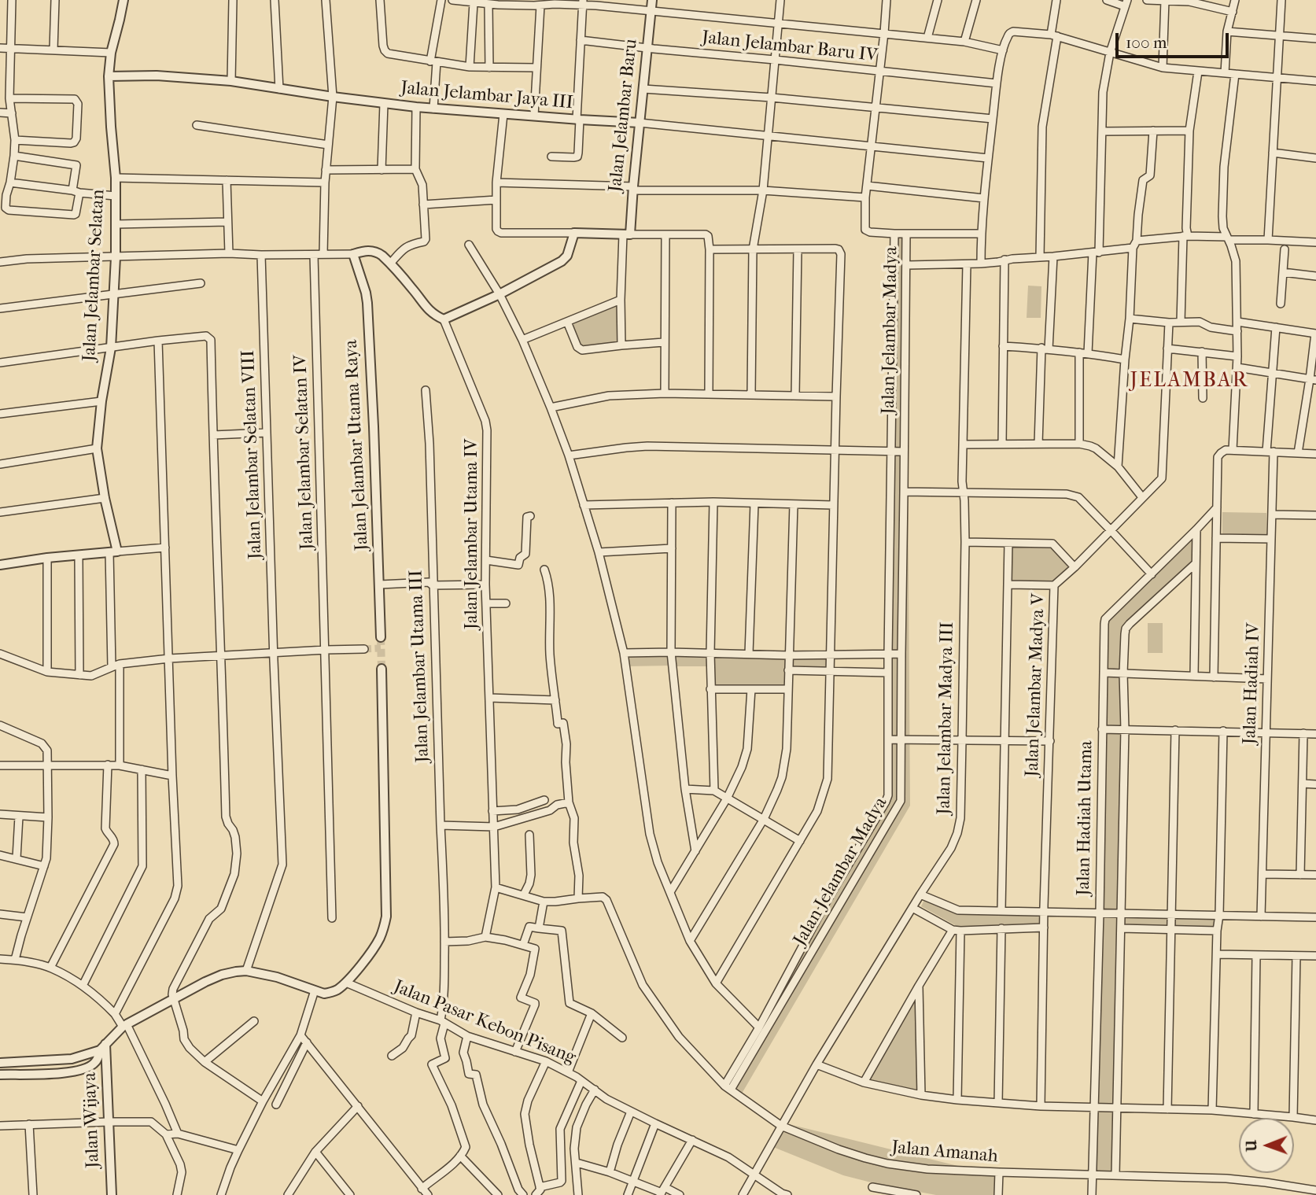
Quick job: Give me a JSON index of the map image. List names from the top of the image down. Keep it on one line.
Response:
{"streets":{"street":["Jalan Jelambar Baru IV","Jalan Jelambar Jaya III","Jalan Jelambar Baru","Jalan Jelambar Selatan","Jalan Jelambar Madya","Jalan Jelambar Utama Raya","Jalan Jelambar Selatan IV","Jalan Jelambar Selatan VIII","Jalan Jelambar Utama IV","Jalan Jelambar Utama III","Jalan Hadiah IV","Jalan Jelambar Madya V","Jalan Jelambar Madya III","Jalan Hadiah Utama","Jalan Pasar Kebon Pisang","Jalan Wijaya","Jalan Amanah"]},"crossings":[["Jalan Jelambar Baru IV","Jalan Jelambar Baru"],["Jalan Jelambar Jaya III","Jalan Jelambar Baru"],["Jalan Jelambar Jaya III","Jalan Jelambar Selatan"],["Jalan Jelambar Madya","Jalan Amanah"],["Jalan Jelambar Utama III","Jalan Pasar Kebon Pisang"],["Jalan Jelambar Madya III","Jalan Pasar Kebon Pisang"],["Jalan Jelambar Madya III","Jalan Amanah"],["Jalan Hadiah Utama","Jalan Amanah"]],"districts":["JELAMBAR"],"scale_bar":"100 m","north":"left"}
